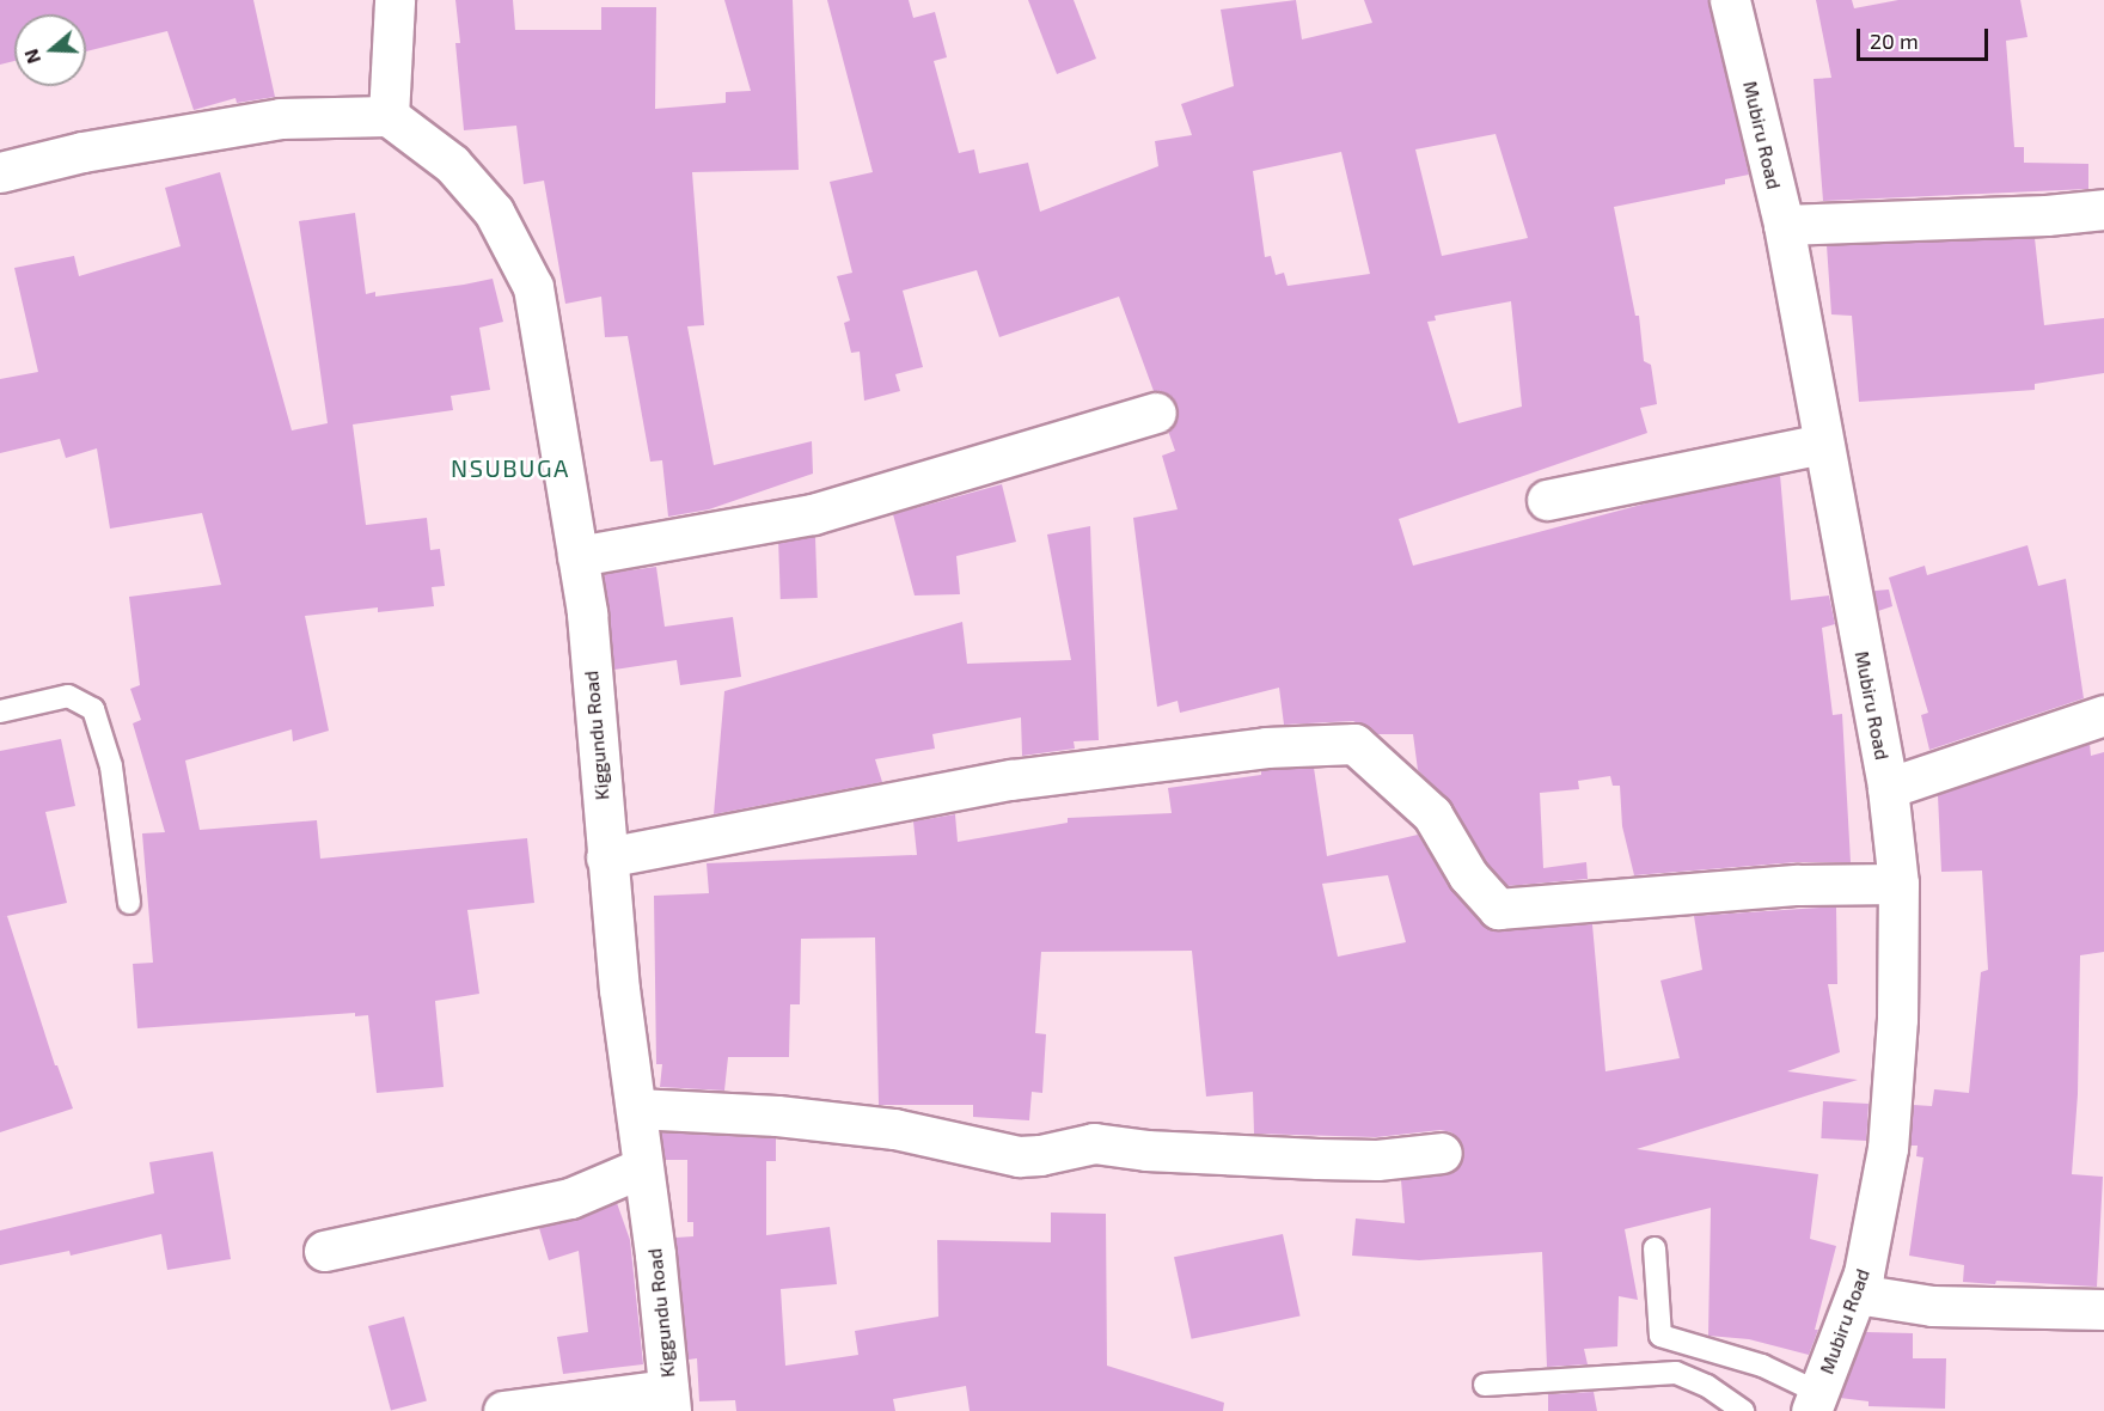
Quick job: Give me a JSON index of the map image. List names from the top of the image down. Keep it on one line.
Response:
{"streets":{"street":["Mubiru Road","Kiggundu Road"]},"districts":["NSUBUGA"],"scale_bar":"20 m","north":"left"}
